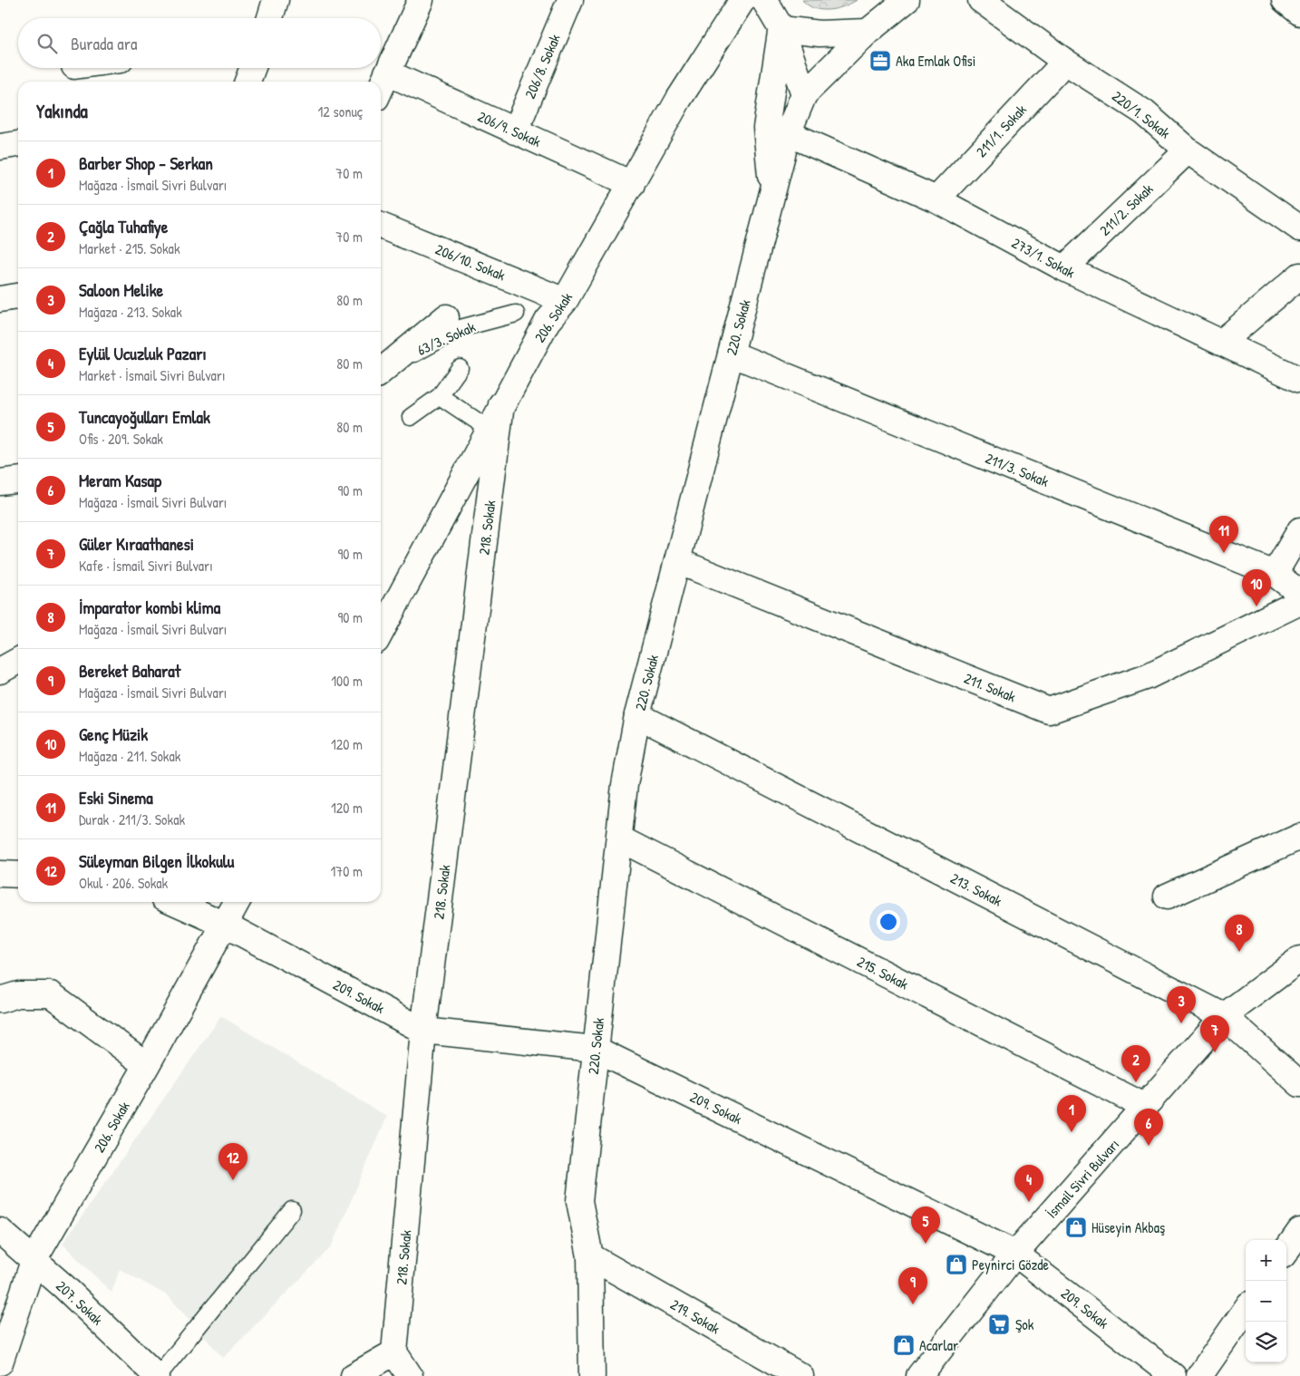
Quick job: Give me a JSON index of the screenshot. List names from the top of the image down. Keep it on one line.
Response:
{"streets":{"street":["206/8. Sokak","220/1. Sokak","206/9. Sokak","211/1. Sokak","211/2. Sokak","273/1. Sokak","206/10. Sokak","206. Sokak","220. Sokak","63/3. Sokak","211/3. Sokak","218. Sokak","211. Sokak","213. Sokak","215. Sokak","209. Sokak","İsmail Sivri Bulvarı","207. Sokak","219. Sokak"]},"crossings":[["206/8. Sokak","206/9. Sokak"],["220/1. Sokak","211/1. Sokak"],["220/1. Sokak","211/2. Sokak"],["206/9. Sokak","206. Sokak"],["211/1. Sokak","273/1. Sokak"],["211/2. Sokak","273/1. Sokak"],["273/1. Sokak","220. Sokak"],["206/10. Sokak","206. Sokak"],["206. Sokak","218. Sokak"],["206. Sokak","209. Sokak"],["206. Sokak","207. Sokak"],["220. Sokak","211/3. Sokak"],["220. Sokak","211. Sokak"],["220. Sokak","213. Sokak"],["220. Sokak","215. Sokak"],["220. Sokak","209. Sokak"],["220. Sokak","219. Sokak"],["218. Sokak","209. Sokak"],["213. Sokak","İsmail Sivri Bulvarı"],["215. Sokak","İsmail Sivri Bulvarı"],["209. Sokak","İsmail Sivri Bulvarı"]],"places":{"office":["Aka Emlak Ofisi"],"shop":["Hüseyin Akbaş","Peynirci Gözde","Acarlar"],"supermarket":["Şok"]},"page":{"search":"Burada ara","heading":["Yakında","12 sonuç"],"list":[{"mark":"1","name":"Barber Shop - Serkan","note":"Mağaza · İsmail Sivri Bulvarı","value":"70 m"},{"mark":"2","name":"Çağla Tuhafiye","note":"Market · 215. Sokak","value":"70 m"},{"mark":"3","name":"Saloon Melike","note":"Mağaza · 213. Sokak","value":"80 m"},{"mark":"4","name":"Eylül Ucuzluk Pazarı","note":"Market · İsmail Sivri Bulvarı","value":"80 m"},{"mark":"5","name":"Tuncayoğulları Emlak","note":"Ofis · 209. Sokak","value":"80 m"},{"mark":"6","name":"Meram Kasap","note":"Mağaza · İsmail Sivri Bulvarı","value":"90 m"},{"mark":"7","name":"Güler Kıraathanesi","note":"Kafe · İsmail Sivri Bulvarı","value":"90 m"},{"mark":"8","name":"İmparator kombi klima","note":"Mağaza · İsmail Sivri Bulvarı","value":"90 m"},{"mark":"9","name":"Bereket Baharat","note":"Mağaza · İsmail Sivri Bulvarı","value":"100 m"},{"mark":"10","name":"Genç Müzik","note":"Mağaza · 211. Sokak","value":"120 m"},{"mark":"11","name":"Eski Sinema","note":"Durak · 211/3. Sokak","value":"120 m"},{"mark":"12","name":"Süleyman Bilgen İlkokulu","note":"Okul · 206. Sokak","value":"170 m"}],"pins":["11","10","8","3","7","2","1","6","12","4","5","9"],"map_buttons":["+","−"]}}
